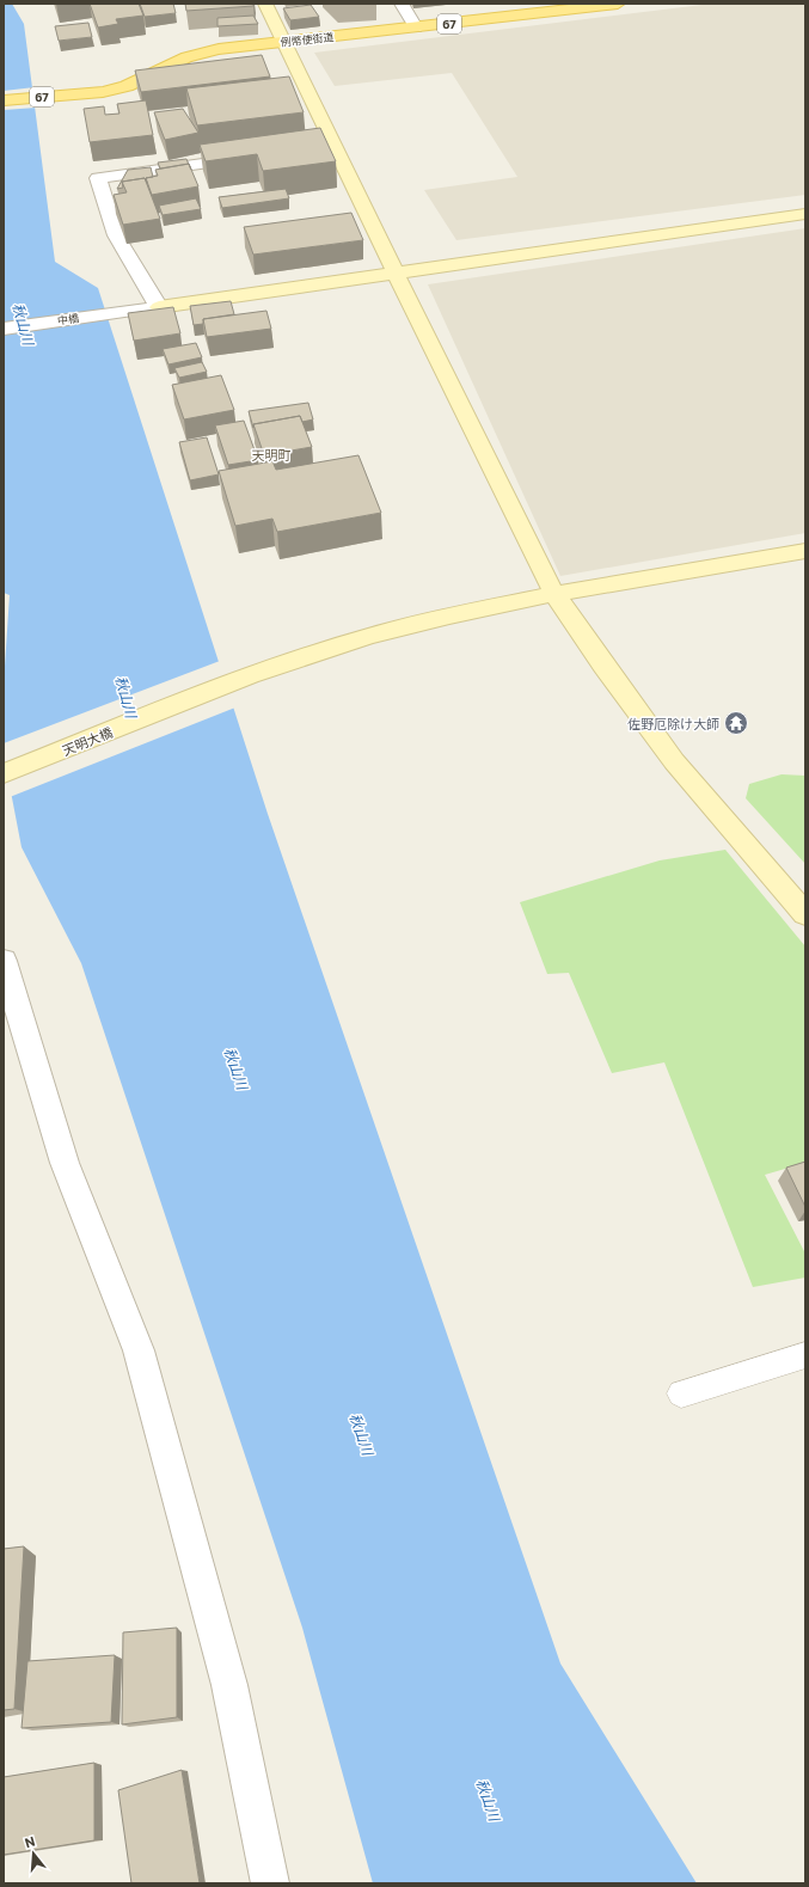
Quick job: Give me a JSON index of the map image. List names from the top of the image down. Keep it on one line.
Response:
{"streets":{"main road":["67","例幣使街道"],"street":["中橋","天明大橋"]},"districts":["天明町"],"water":["秋山川"],"places":{"temple":["佐野厄除け大師"]},"north":"top"}
